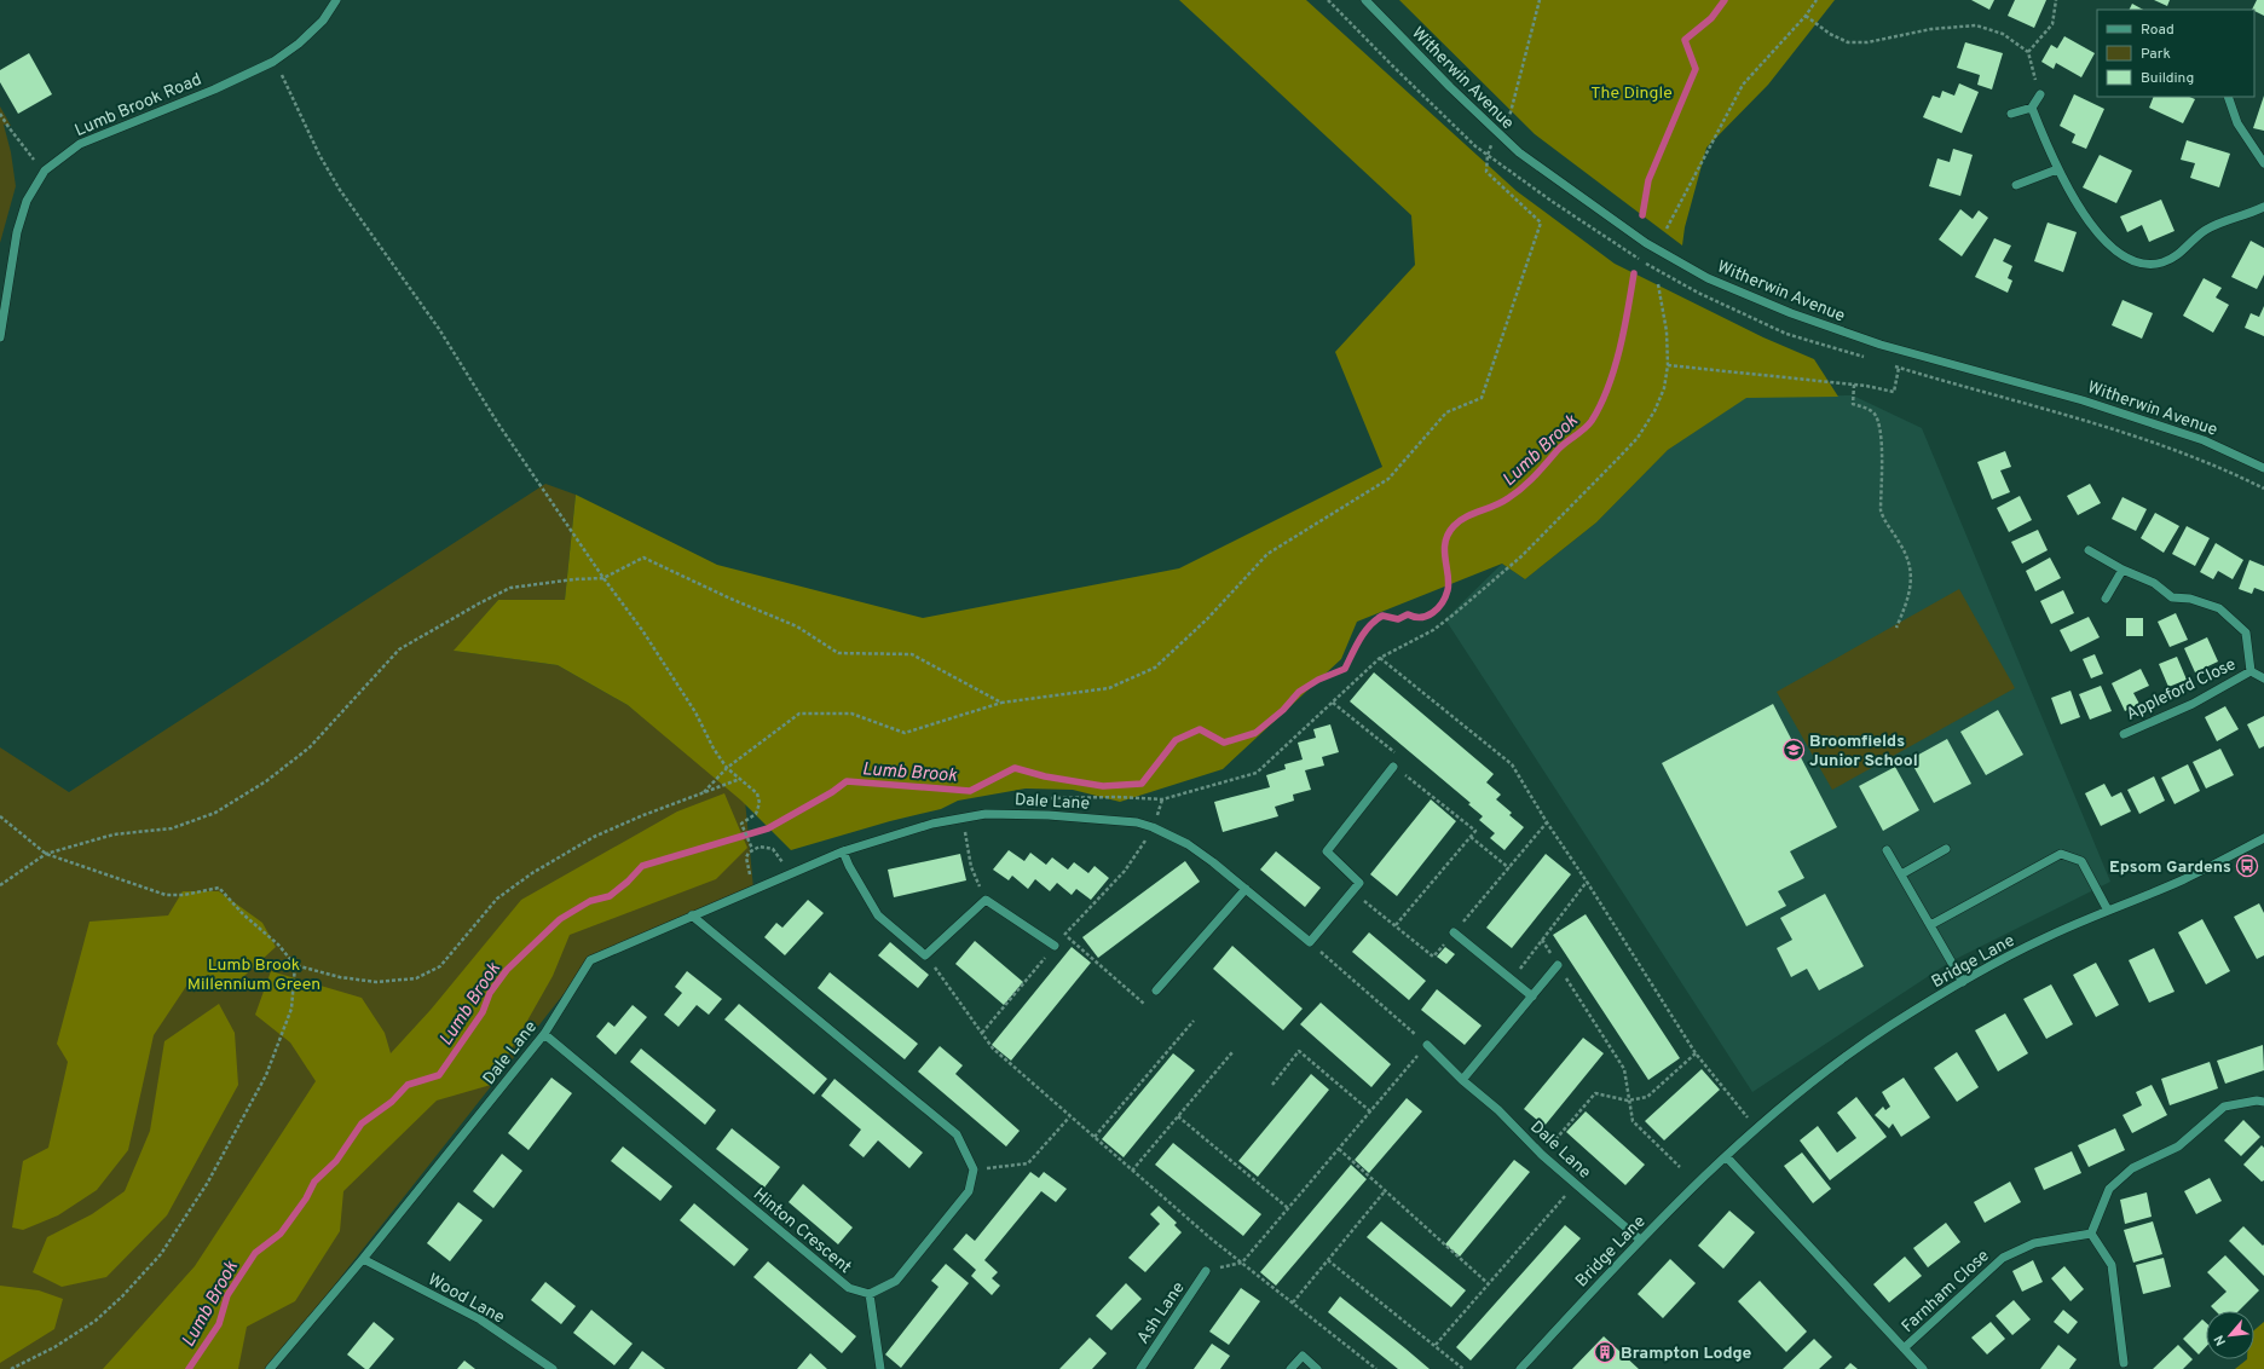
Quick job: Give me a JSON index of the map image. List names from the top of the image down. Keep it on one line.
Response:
{"streets":{"street":["Witherwin Avenue","Lumb Brook Road","Appleford Close","Dale Lane","Bridge Lane","Hinton Crescent","Farnham Close","Wood Lane","Ash Lane"]},"crossings":[["Dale Lane","Bridge Lane"],["Dale Lane","Hinton Crescent"],["Dale Lane","Wood Lane"]],"water":["Lumb Brook"],"parks":["The Dingle","Lumb Brook Millennium Green"],"places":{"school or university":["Broomfields Junior School"],"bus stop":["Epsom Gardens"],"building":["Brampton Lodge"]},"legend":["Road","Park","Building"],"north":"bottom left"}
